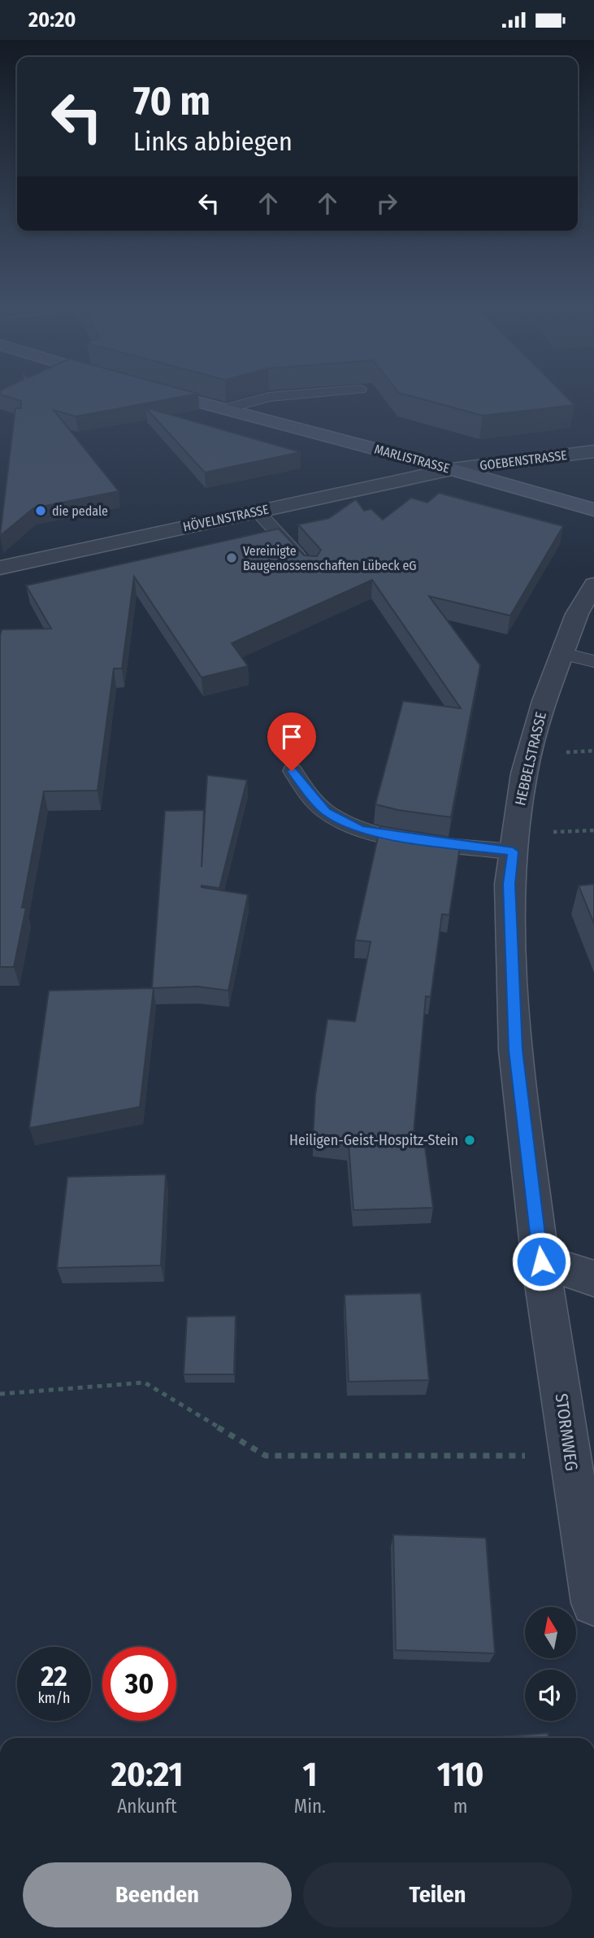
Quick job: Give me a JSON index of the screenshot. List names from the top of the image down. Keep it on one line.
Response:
{"streets":{"main road":["MARLISTRASSE"],"street":["GOEBENSTRASSE","HÖVELNSTRASSE","HEBBELSTRASSE","STORMWEG"]},"crossings":[["MARLISTRASSE","GOEBENSTRASSE"],["MARLISTRASSE","HÖVELNSTRASSE"],["GOEBENSTRASSE","HÖVELNSTRASSE"],["HEBBELSTRASSE","STORMWEG"]],"places":["die pedale","Vereinigte Baugenossenschaften Lübeck eG","Heiligen-Geist-Hospitz-Stein"],"north":"top","page":{"status":"20:20","turn":["70 m","Links abbiegen"],"speed":"22 km/h","limit":"30","eta":["20:21","Ankunft","1","Min.","110","m"],"buttons":["Beenden","Teilen"]}}
